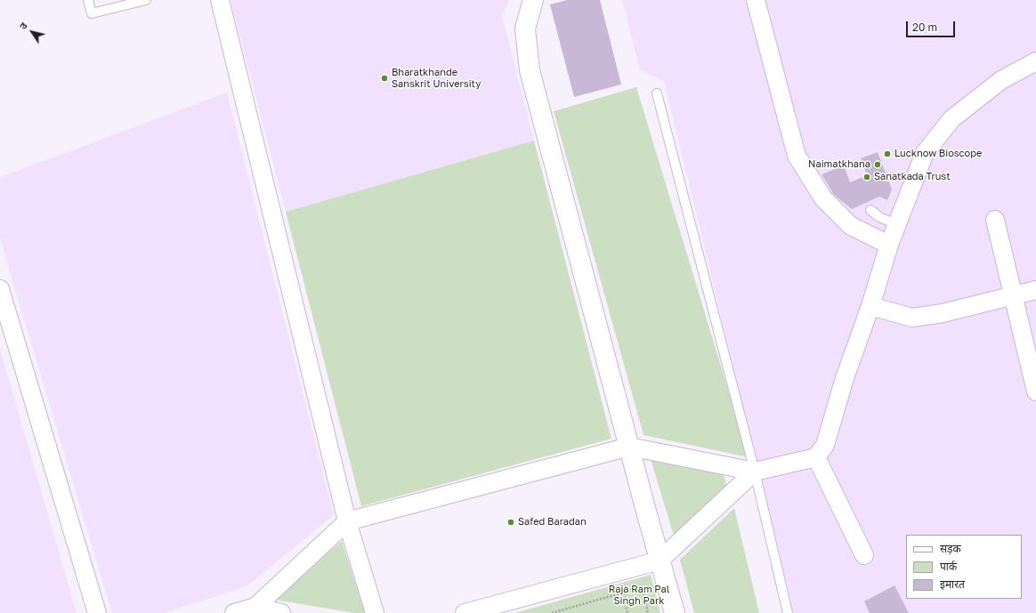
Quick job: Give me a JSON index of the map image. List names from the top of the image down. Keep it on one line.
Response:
{"parks":["Raja Ram Pal Singh Park"],"places":["Bharatkhande Sanskrit University","Lucknow Bioscope","Naimatkhana","Sanatkada Trust","Safed Baradan"],"legend":["सड़क","पार्क","इमारत"],"scale_bar":"20 m","north":"top left"}
